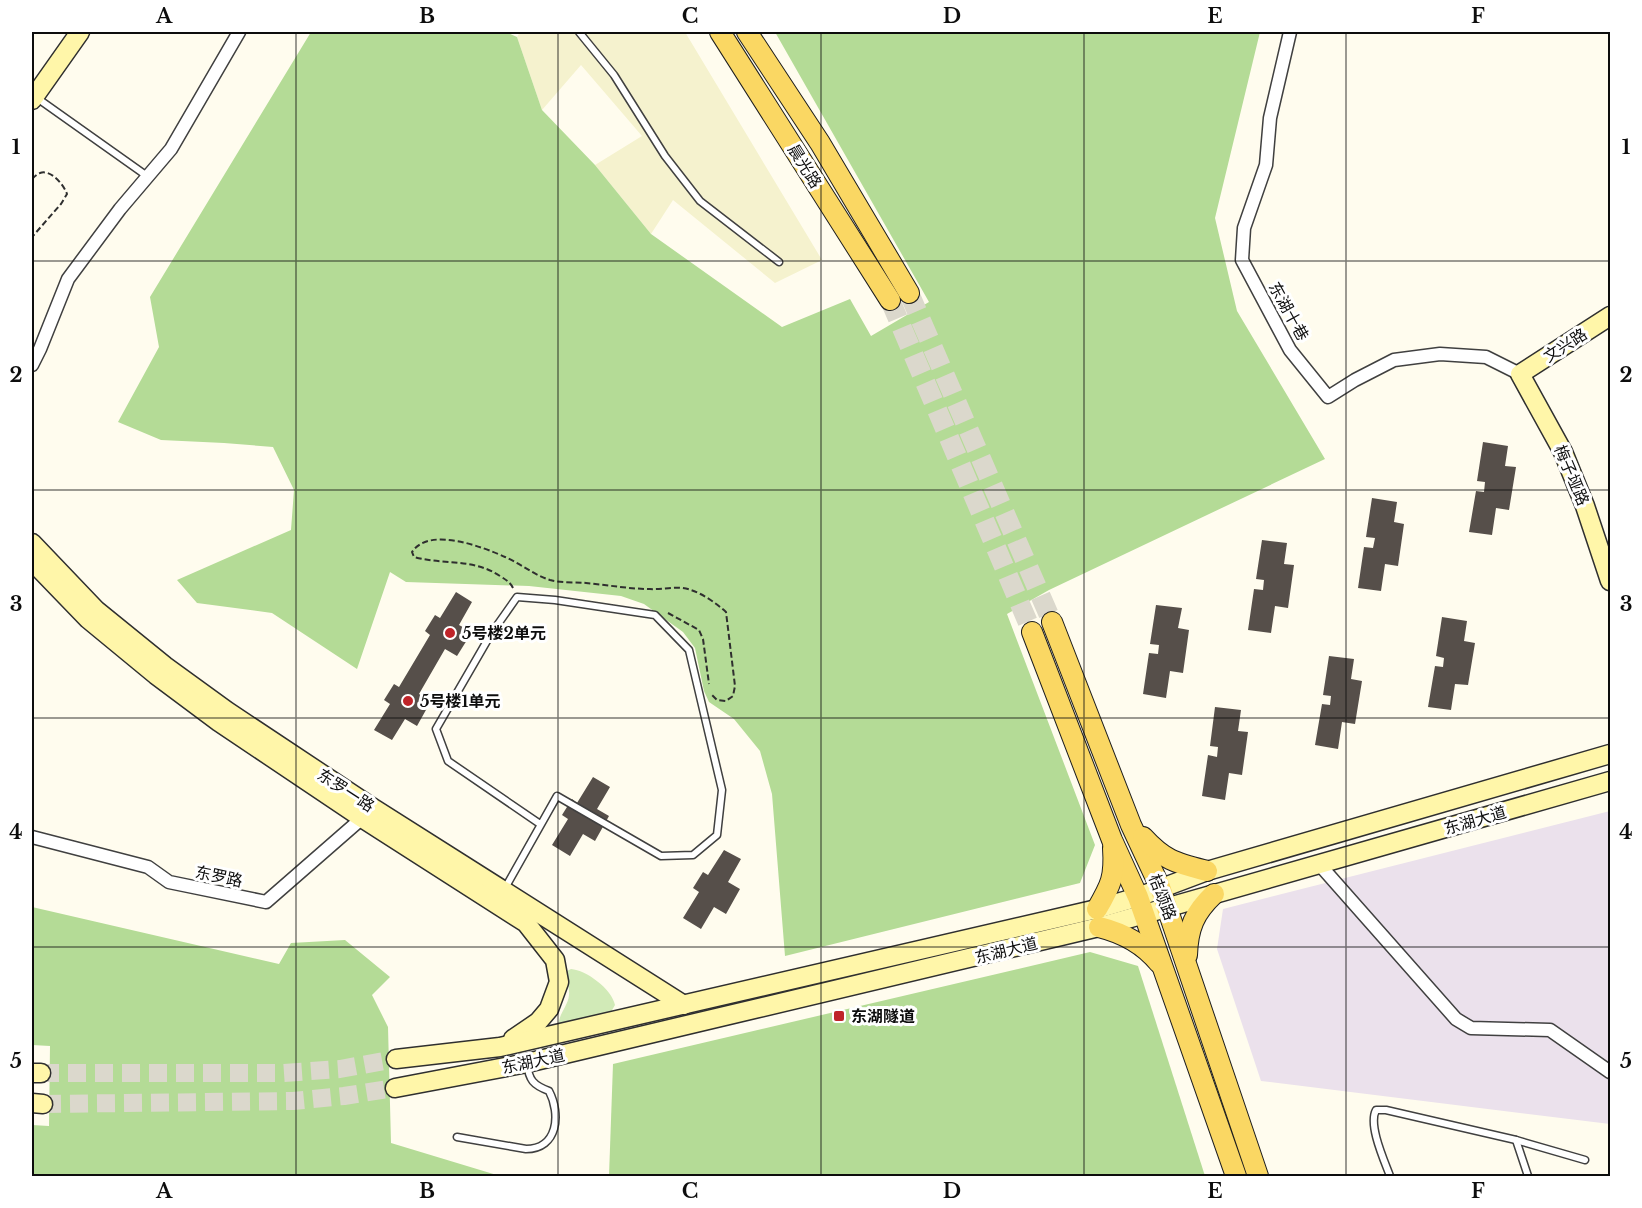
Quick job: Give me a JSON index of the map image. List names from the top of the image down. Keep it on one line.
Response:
{"streets":{"main road":["晨光路","文兴路","梅子垭路","东罗一路","东湖大道","桔颂路"],"street":["东湖十巷","东罗路"]},"crossings":[["东湖十巷","文兴路"],["东湖十巷","梅子垭路"],["文兴路","梅子垭路"],["东罗一路","东湖大道"],["东罗一路","东罗路"],["东湖大道","桔颂路"]],"places":{"other":["5号楼2单元","5号楼1单元"],"transit":["东湖隧道"]},"grid":{"columns":["A","B","C","D","E","F"],"rows":["1","2","3","4","5"]}}
